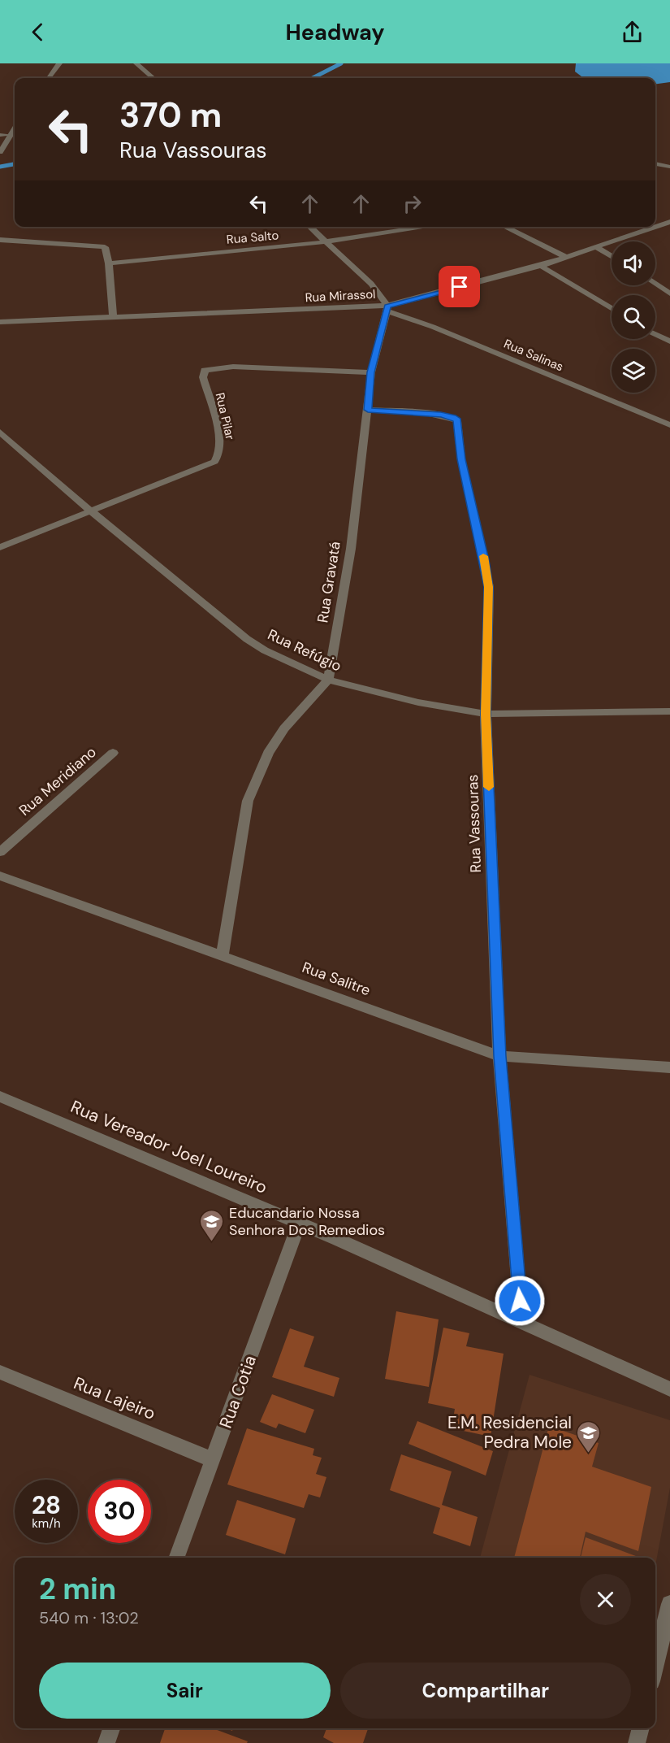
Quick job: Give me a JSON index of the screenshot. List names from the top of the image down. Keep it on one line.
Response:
{"streets":{"street":["Rua Salto","Rua Mirassol","Rua Salinas","Rua Pilar","Rua Gravatá","Rua Refúgio","Rua Meridiano","Rua Vassouras","Rua Salitre","Rua Vereador Joel Loureiro","Rua Cotia","Rua Lajeiro"]},"crossings":[["Rua Mirassol","Rua Salinas"],["Rua Mirassol","Rua Gravatá"],["Rua Salinas","Rua Gravatá"],["Rua Pilar","Rua Gravatá"],["Rua Pilar","Rua Refúgio"],["Rua Gravatá","Rua Refúgio"],["Rua Gravatá","Rua Vassouras"],["Rua Refúgio","Rua Vassouras"],["Rua Vassouras","Rua Salitre"],["Rua Vassouras","Rua Vereador Joel Loureiro"],["Rua Vereador Joel Loureiro","Rua Cotia"],["Rua Cotia","Rua Lajeiro"]],"places":{"school or university":["Educandario Nossa Senhora Dos Remedios","E.M. Residencial Pedra Mole"]},"page":{"header":"Headway","turn":["370 m","Rua Vassouras"],"speed":"28 km/h","limit":"30","heading":["2 min","540 m · 13:02"],"buttons":["Sair","Compartilhar"]}}
